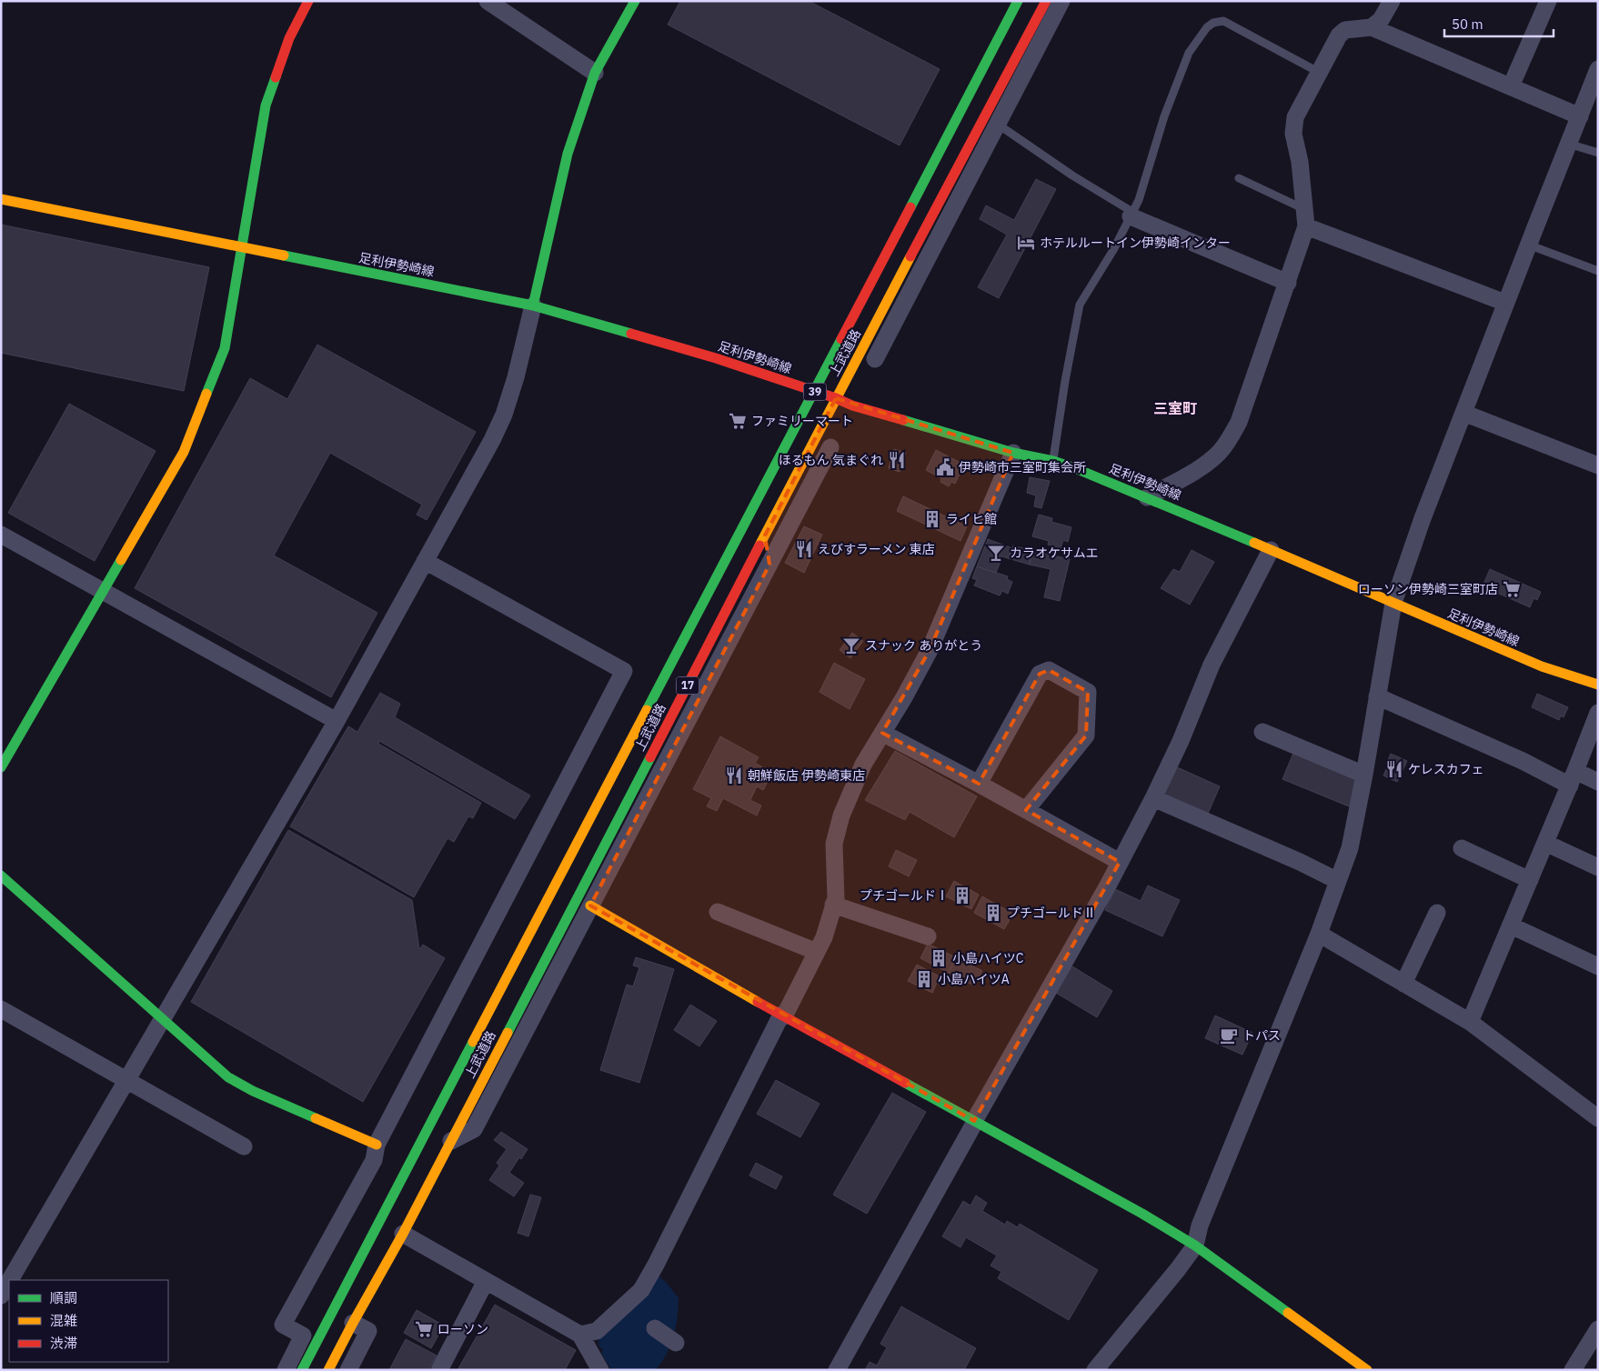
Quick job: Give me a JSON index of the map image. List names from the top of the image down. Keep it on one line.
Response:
{"streets":{"main road":["足利伊勢崎線","上武道路","39","17"]},"crossings":[["足利伊勢崎線","上武道路"]],"districts":["三室町"],"places":{"hotel":["ホテルルートイン伊勢崎インター"],"supermarket":["ファミリーマート","ローソン伊勢崎三室町店","ローソン"],"restaurant":["ほるもん 気まぐれ","えびすラーメン 東店","ケレスカフェ","朝鮮飯店 伊勢崎東店"],"public building":["伊勢崎市三室町集会所"],"building":["ライヒ館","プチゴールドⅠ","プチゴールドⅡ","小島ハイツC","小島ハイツA"],"bar":["カラオケサムエ","スナック ありがとう"],"cafe":["トパス"]},"legend":["順調","混雑","渋滞"],"scale_bar":"50 m"}
